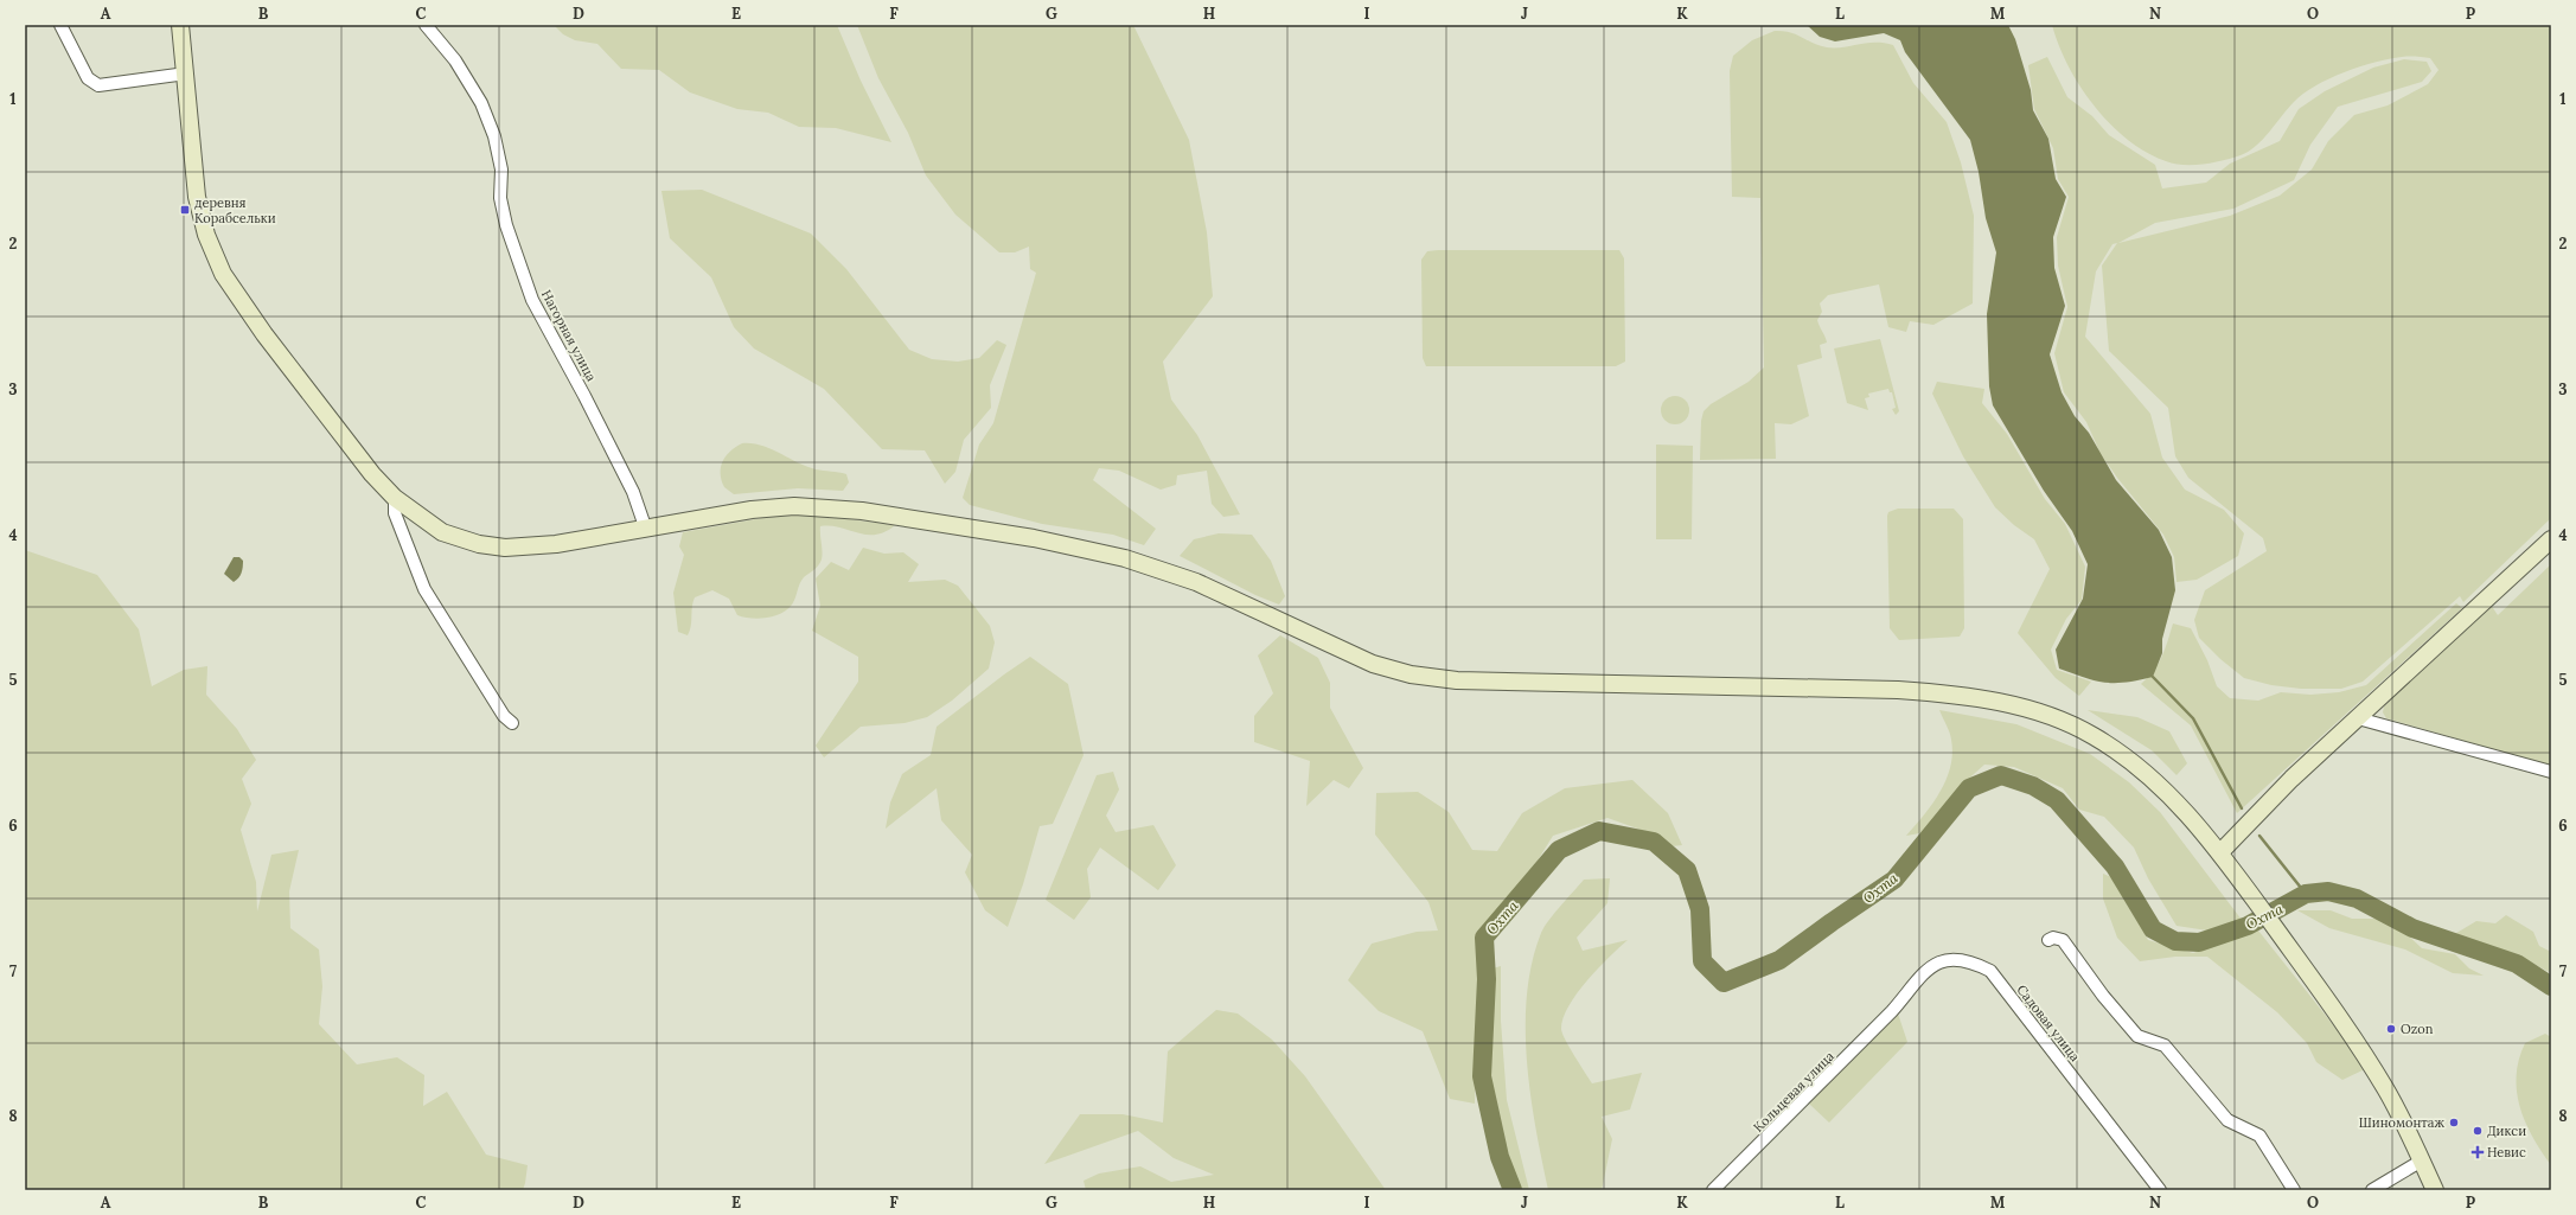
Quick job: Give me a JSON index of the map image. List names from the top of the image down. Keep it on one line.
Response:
{"streets":{"street":["Нагорная улица","Садовая улица","Кольцевая улица"]},"crossings":[["Садовая улица","Кольцевая улица"]],"water":["Охта"],"places":{"transit":["деревня Корабсельки"],"other":["Ozon","Шиномонтаж","Дикси"],"health":["Невис"]},"grid":{"columns":["A","B","C","D","E","F","G","H","I","J","K","L","M","N","O","P"],"rows":["1","2","3","4","5","6","7","8"]}}
